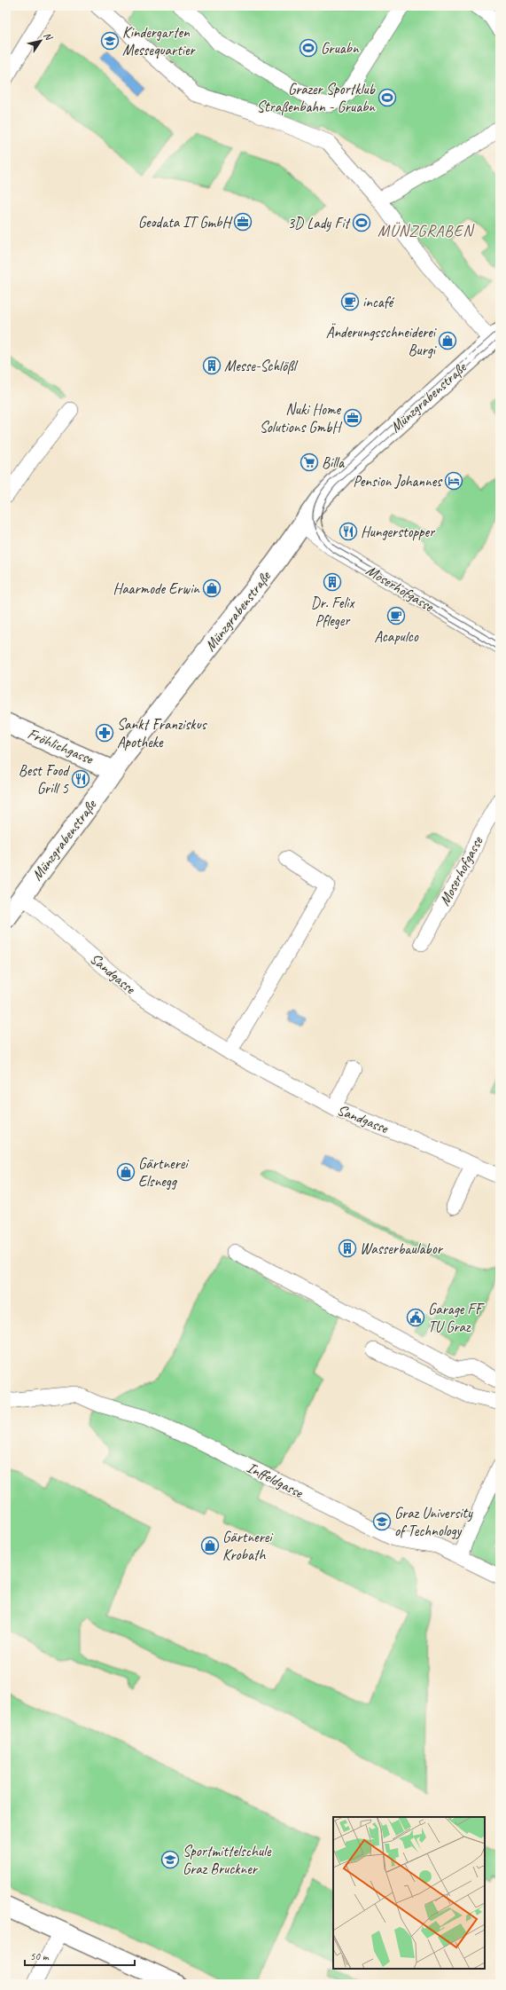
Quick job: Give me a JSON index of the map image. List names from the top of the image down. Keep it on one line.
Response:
{"streets":{"main road":["Münzgrabenstraße","Fröhlichgasse"],"street":["Moserhofgasse","Sandgasse","Inffeldgasse"]},"crossings":[["Münzgrabenstraße","Moserhofgasse"],["Münzgrabenstraße","Fröhlichgasse"],["Münzgrabenstraße","Sandgasse"]],"districts":["MÜNZGRABEN"],"places":{"school or university":["Kindergarten Messequartier","Graz University of Technology","Sportmittelschule Graz Bruckner"],"sports":["Gruabn","Grazer Sportklub Straßenbahn - Gruabn","3D Lady Fit"],"office":["Geodata IT GmbH","Nuki Home Solutions GmbH"],"cafe":["incafé","Acapulco"],"shop":["Änderungsschneiderei Burgi","Haarmode Erwin","Gärtnerei Elsnegg","Gärtnerei Krobath"],"building":["Messe-Schlößl","Dr. Felix Pfleger","Wasserbaulabor"],"supermarket":["Billa"],"hotel":["Pension Johannes"],"restaurant":["Hungerstopper","Best Food Grill 5"],"pharmacy":["Sankt Franziskus Apotheke"],"public building":["Garage FF TU Graz"]},"scale_bar":"50 m","north":"top right"}
